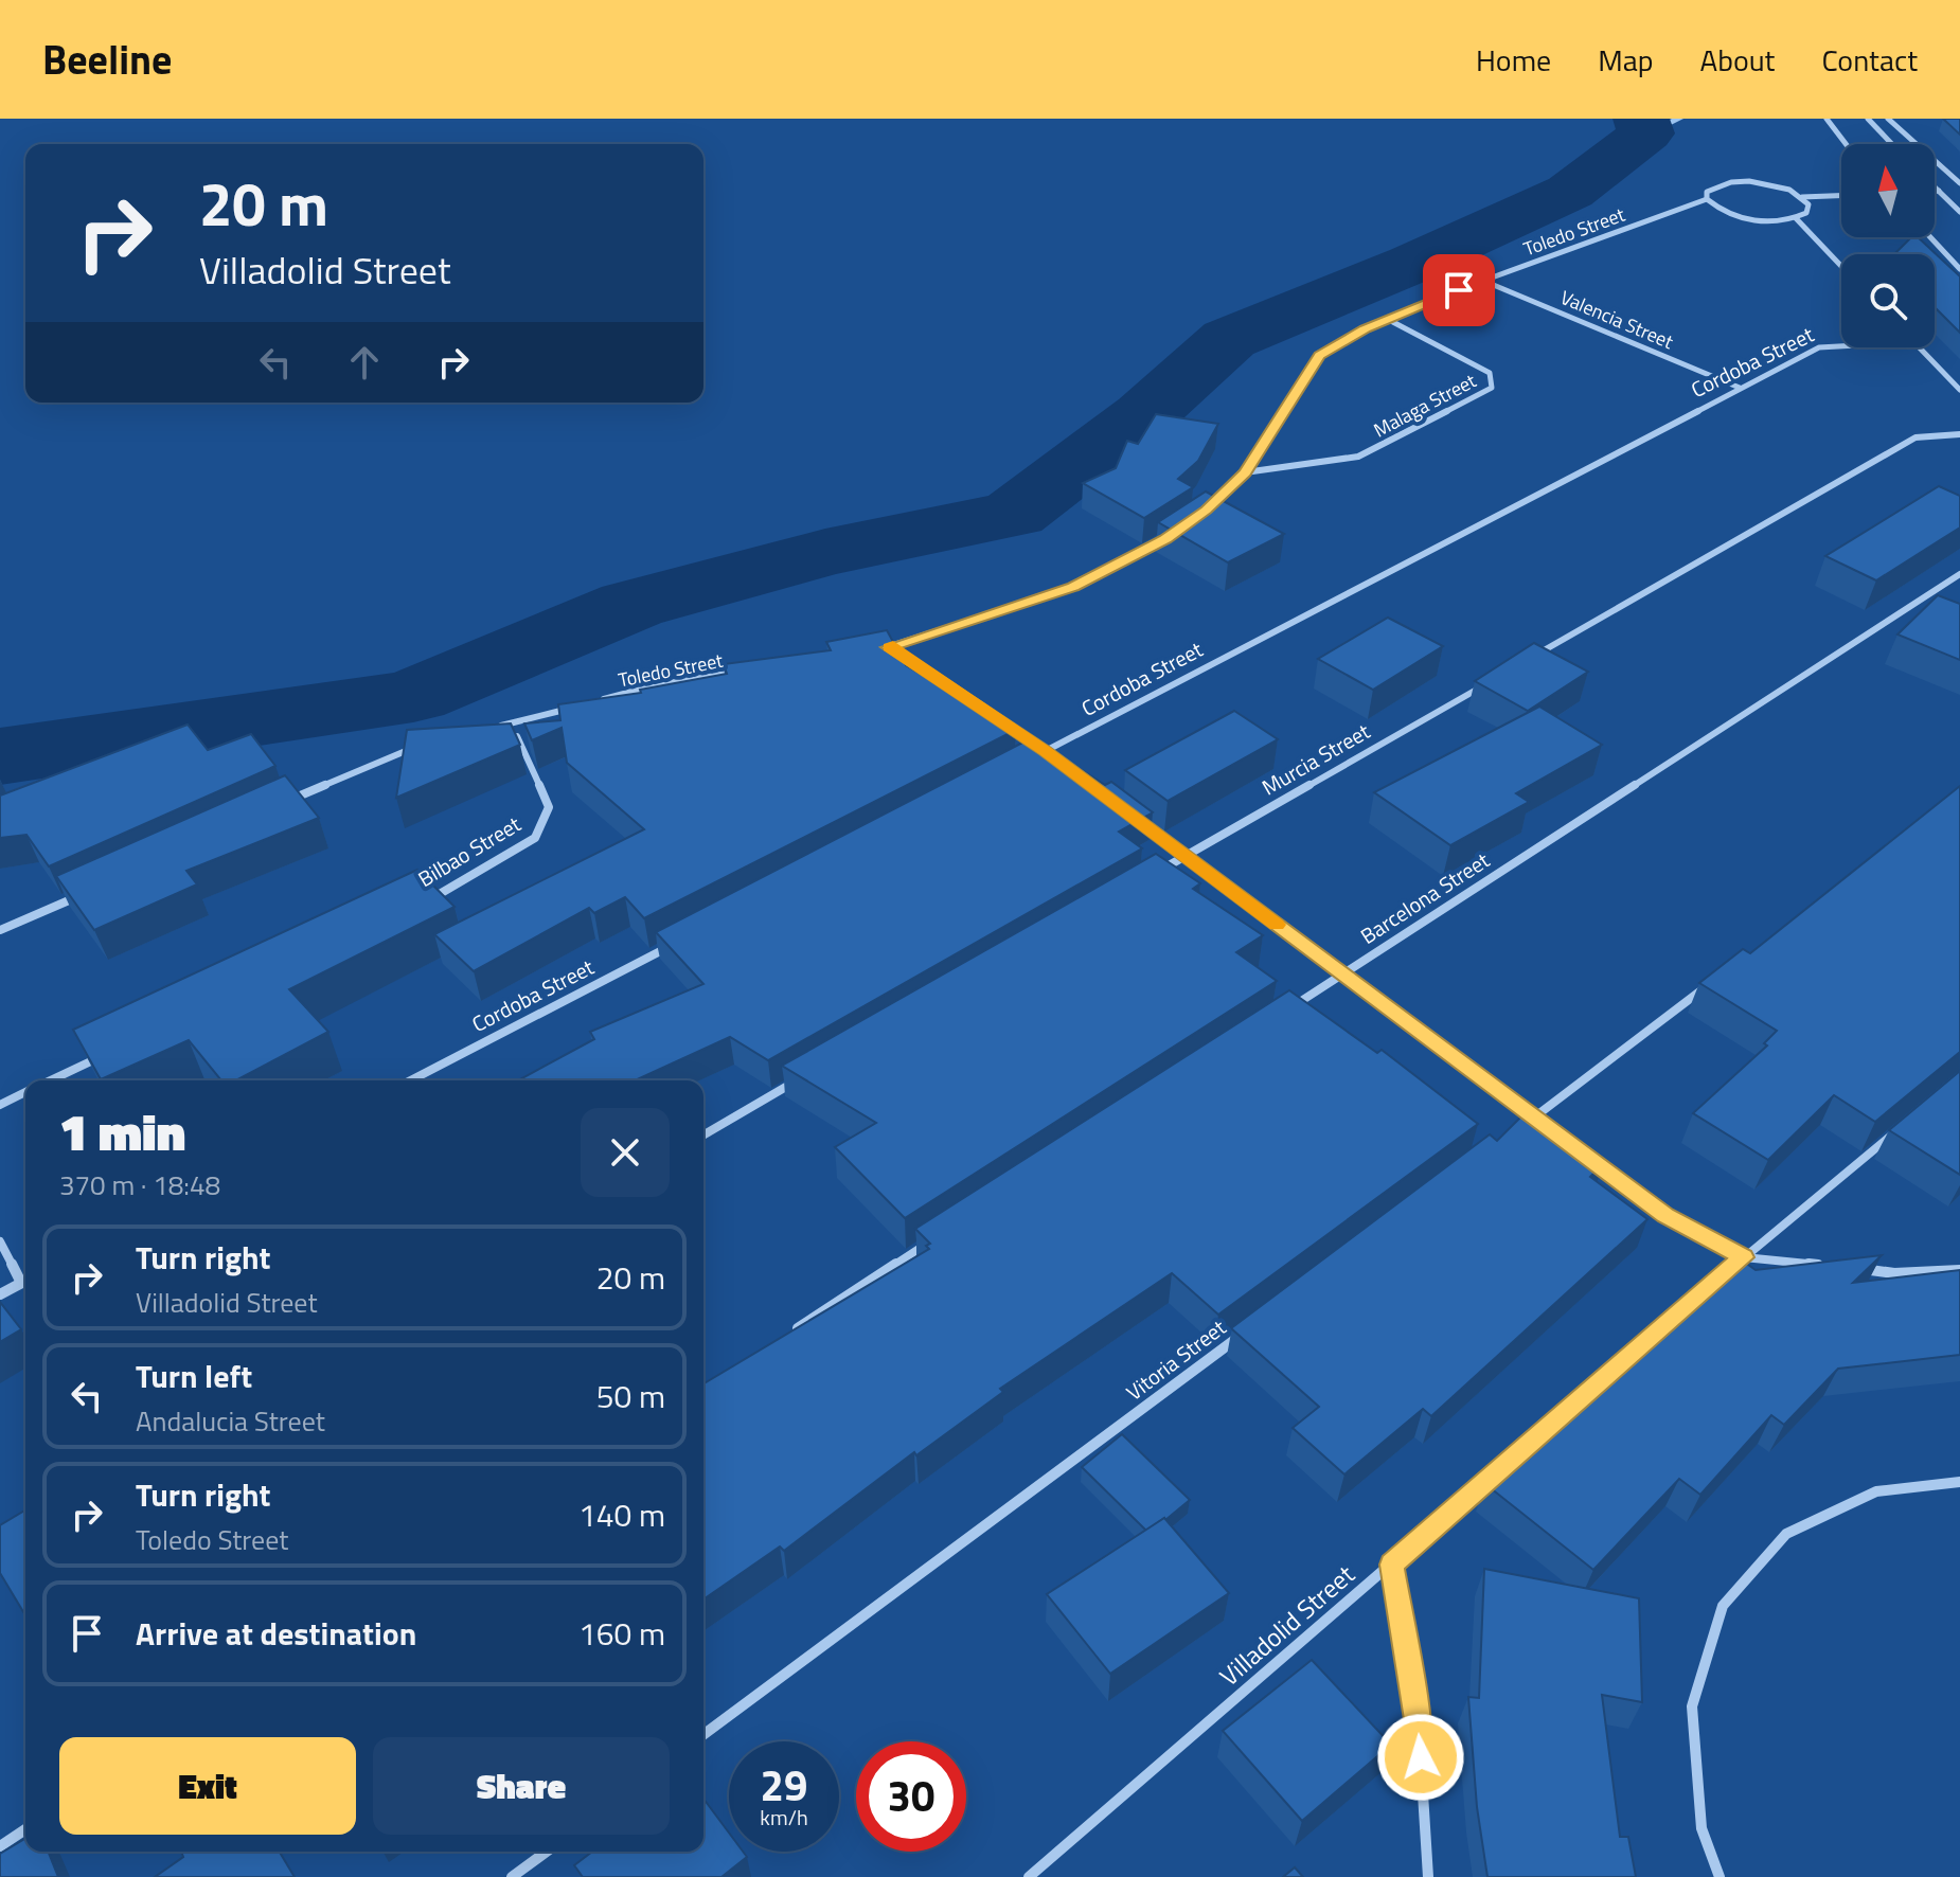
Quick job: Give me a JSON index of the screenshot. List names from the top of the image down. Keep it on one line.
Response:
{"streets":{"street":["Toledo Street","Valencia Street","Cordoba Street","Malaga Street","Murcia Street","Bilbao Street","Barcelona Street","Vitoria Street","Villadolid Street"]},"crossings":[["Toledo Street","Valencia Street"],["Toledo Street","Malaga Street"],["Valencia Street","Cordoba Street"]],"north":"top","page":{"header":"Beeline","nav":["Home","Map","About","Contact"],"turn":["20 m","Villadolid Street"],"heading":["1 min","370 m · 18:48"],"list":[{"name":"Turn right","note":"Villadolid Street","value":"20 m"},{"name":"Turn left","note":"Andalucia Street","value":"50 m"},{"name":"Turn right","note":"Toledo Street","value":"140 m"},{"name":"Arrive at destination","value":"160 m"}],"buttons":["Exit","Share"],"speed":"29 km/h","limit":"30"}}
